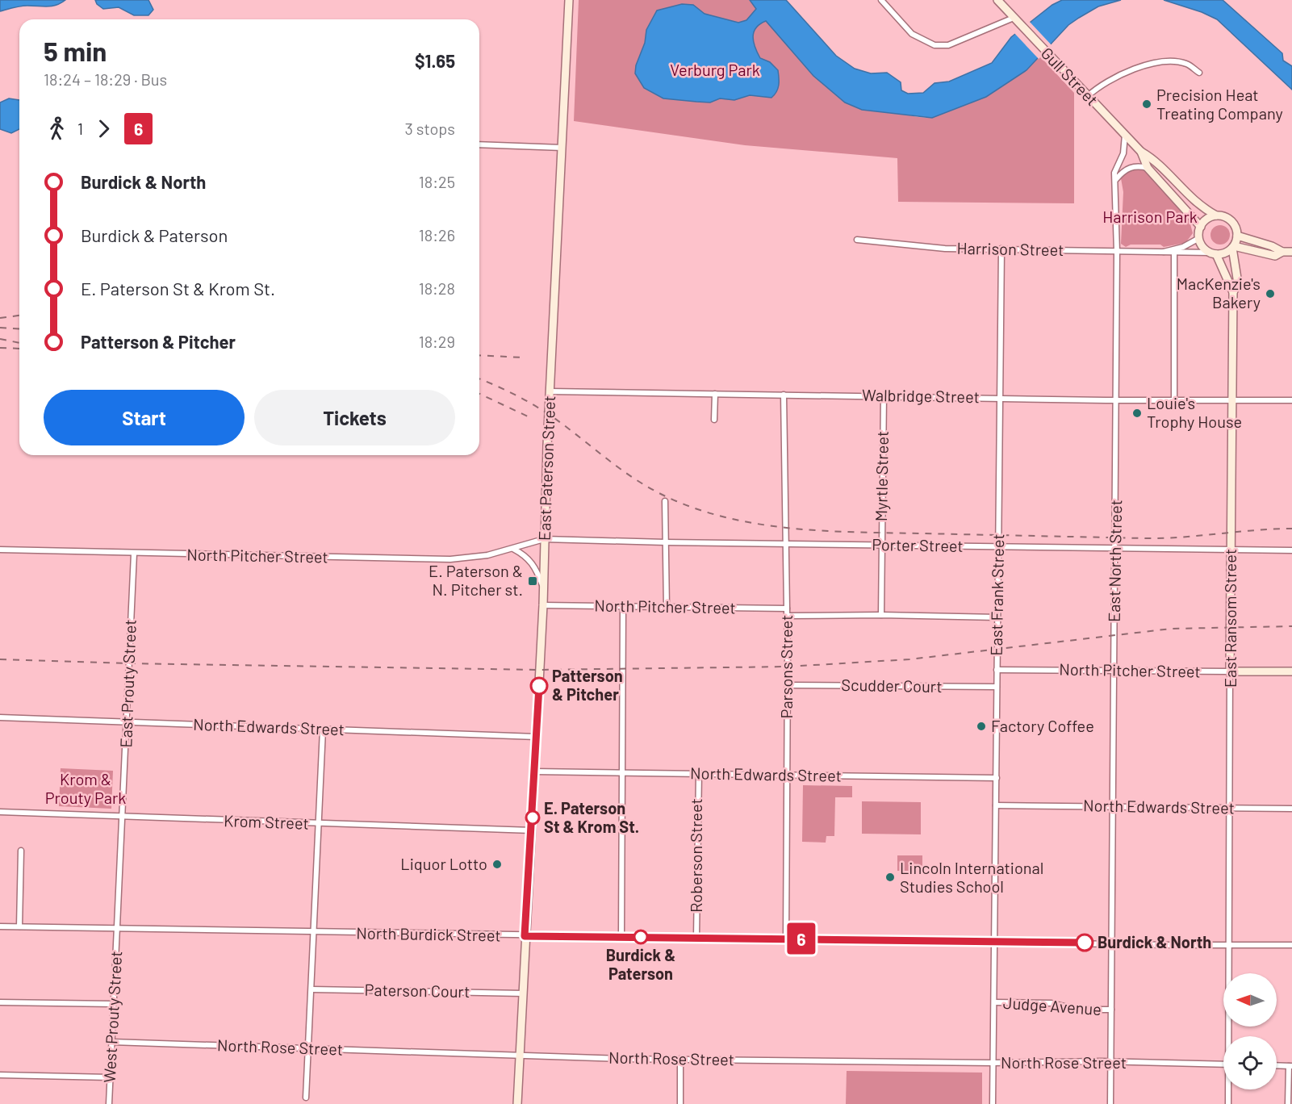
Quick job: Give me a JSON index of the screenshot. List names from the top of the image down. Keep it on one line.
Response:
{"streets":{"street":["Gull Street","Harrison Street","Walbridge Street","East Paterson Street","Myrtle Street","Porter Street","North Pitcher Street","East North Street","East Frank Street","East Ransom Street","Parsons Street","East Prouty Street","Scudder Court","North Edwards Street","Krom Street","Roberson Street","North Burdick Street","Paterson Court","Judge Avenue","West Prouty Street","North Rose Street"]},"crossings":[["Gull Street","Harrison Street"],["Gull Street","East North Street"],["Gull Street","East Ransom Street"],["Harrison Street","East North Street"],["Harrison Street","East Frank Street"],["Harrison Street","East Ransom Street"],["Walbridge Street","East Paterson Street"],["Walbridge Street","Myrtle Street"],["Walbridge Street","East North Street"],["Walbridge Street","East Frank Street"],["Walbridge Street","East Ransom Street"],["Walbridge Street","Parsons Street"],["East Paterson Street","Porter Street"],["East Paterson Street","North Pitcher Street"],["East Paterson Street","North Edwards Street"],["East Paterson Street","Krom Street"],["East Paterson Street","North Burdick Street"],["East Paterson Street","Paterson Court"],["East Paterson Street","North Rose Street"],["Myrtle Street","Porter Street"],["Porter Street","North Pitcher Street"],["Porter Street","East North Street"],["Porter Street","East Frank Street"],["Porter Street","East Ransom Street"],["Porter Street","Parsons Street"],["North Pitcher Street","East North Street"],["North Pitcher Street","East Frank Street"],["North Pitcher Street","East Ransom Street"],["North Pitcher Street","Parsons Street"],["North Pitcher Street","East Prouty Street"],["East North Street","North Edwards Street"],["East North Street","North Burdick Street"],["East North Street","Judge Avenue"],["East North Street","North Rose Street"],["East Frank Street","Scudder Court"],["East Frank Street","North Edwards Street"],["East Frank Street","North Burdick Street"],["East Frank Street","Judge Avenue"],["East Frank Street","North Rose Street"],["East Ransom Street","North Edwards Street"],["East Ransom Street","North Burdick Street"],["Parsons Street","Scudder Court"],["Parsons Street","North Edwards Street"],["Parsons Street","North Burdick Street"],["East Prouty Street","North Edwards Street"],["East Prouty Street","Krom Street"],["East Prouty Street","North Burdick Street"],["East Prouty Street","West Prouty Street"],["North Edwards Street","Roberson Street"],["Roberson Street","North Burdick Street"],["North Burdick Street","West Prouty Street"],["West Prouty Street","North Rose Street"]],"parks":["Verburg Park","Harrison Park","Krom & Prouty Park"],"places":{"other":["Precision Heat Treating Company","MacKenzie's Bakery","Louie's Trophy House","Patterson & Pitcher","Factory Coffee","E. Paterson St & Krom St.","Liquor Lotto","Lincoln International Studies School","Burdick & Paterson","Burdick & North"],"transit":["E. Paterson & N. Pitcher st."]},"lines":["bus line 6"],"north":"left","page":{"on_map":"6","heading":["5 min","18:24 – 18:29 · Bus","$1.65"],"legs":["1","6","3 stops"],"list":[{"name":"Burdick & North","value":"18:25"},{"name":"Burdick & Paterson","value":"18:26"},{"name":"E. Paterson St & Krom St.","value":"18:28"},{"name":"Patterson & Pitcher","value":"18:29"}],"buttons":["Start","Tickets"]}}
